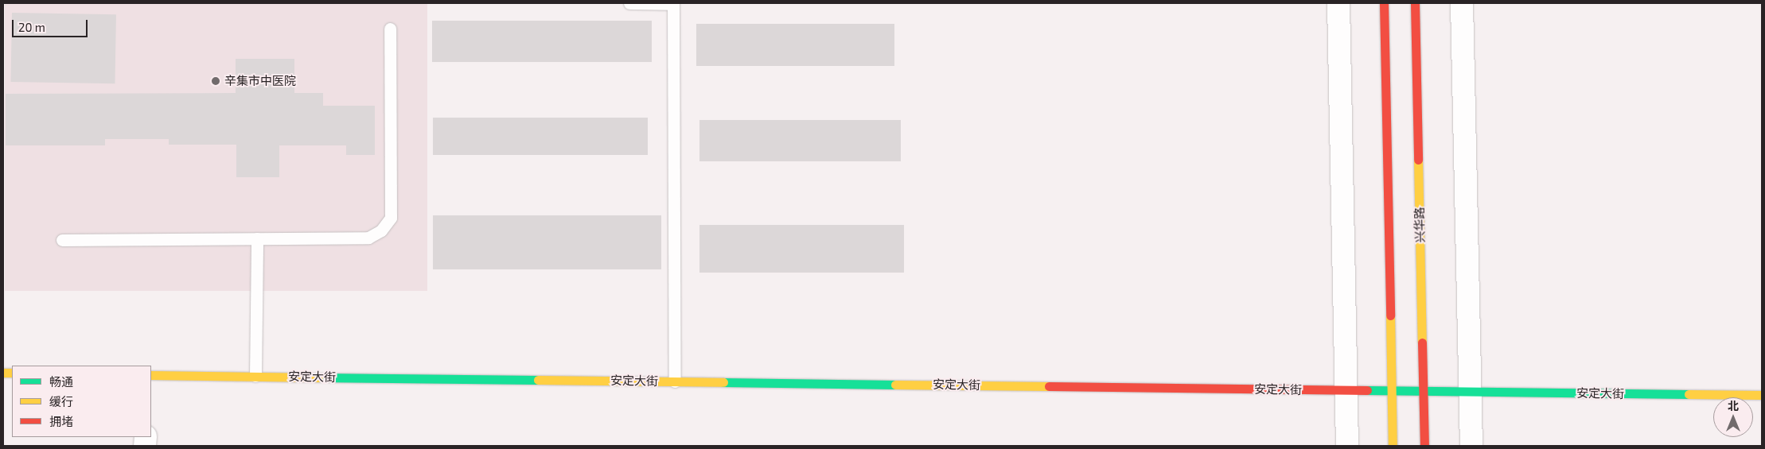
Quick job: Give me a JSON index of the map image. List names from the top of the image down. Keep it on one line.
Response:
{"streets":{"street":["兴华路","安定大街"]},"crossings":[["兴华路","安定大街"]],"places":["辛集市中医院"],"legend":["畅通","缓行","拥堵"],"scale_bar":"20 m","north":"top"}
